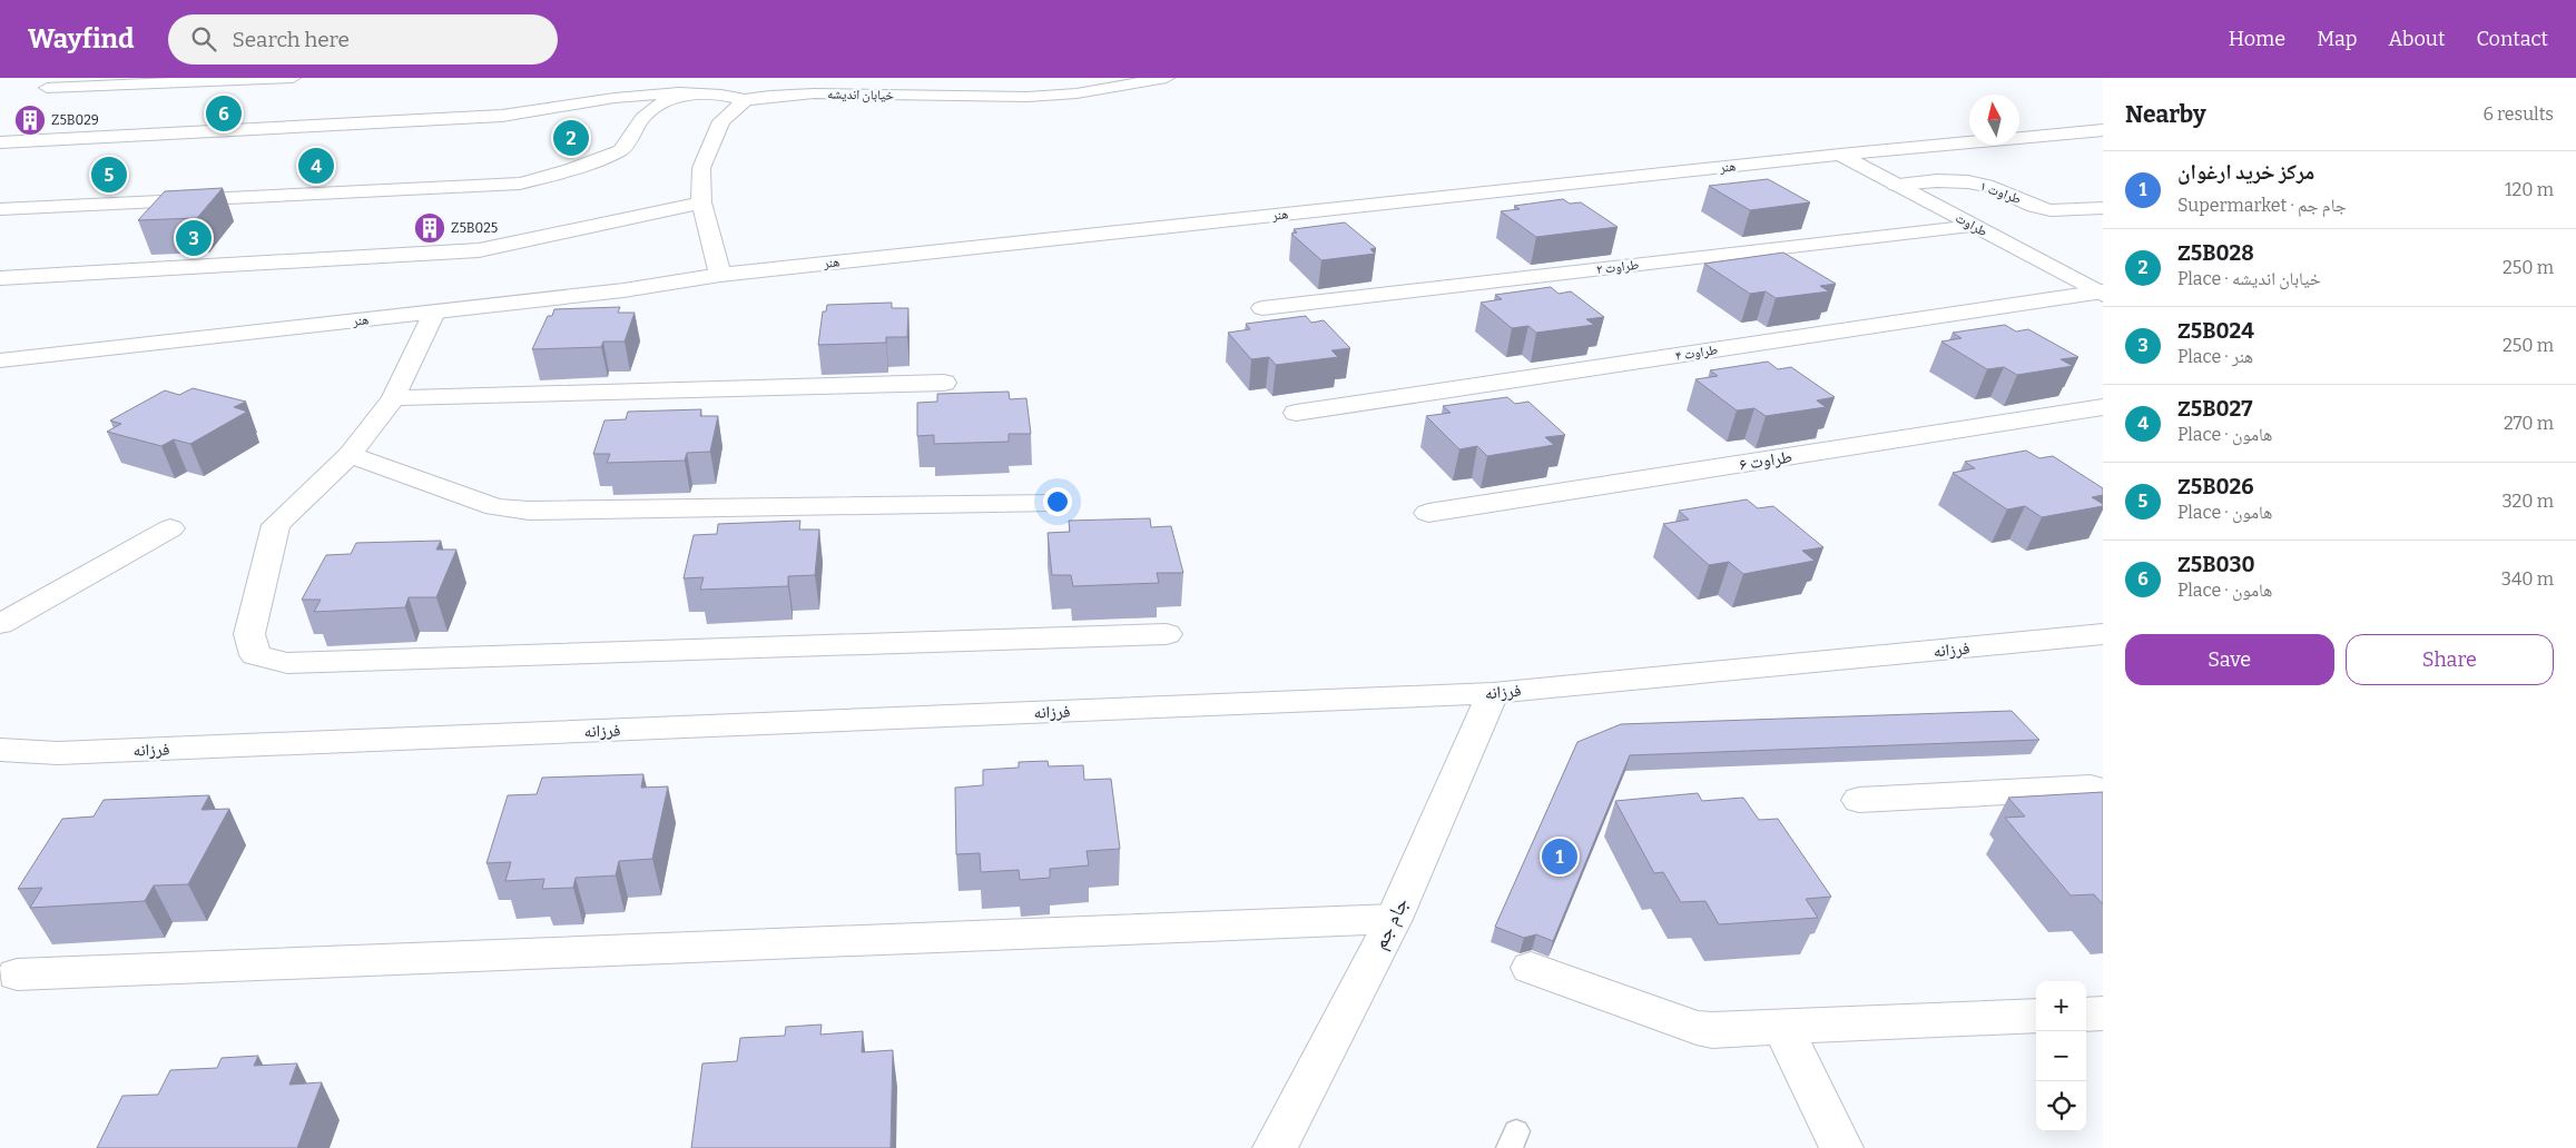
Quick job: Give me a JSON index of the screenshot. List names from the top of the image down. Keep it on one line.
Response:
{"streets":{"street":["خیابان اندیشه","هنر","طراوت ۱","طراوت","طراوت ۲","طراوت ۴","طراوت ۶","فرزانه","جام جم"]},"crossings":[["هنر","طراوت"],["طراوت ۱","طراوت"],["طراوت","طراوت ۲"],["طراوت","طراوت ۴"],["فرزانه","جام جم"]],"places":{"building":["Z5B029","Z5B025"]},"north":"top","page":{"header":"Wayfind","search":"Search here","nav":["Home","Map","About","Contact"],"heading":["Nearby","6 results"],"pins":["6","2","4","5","3","1"],"list":[{"mark":"1","name":"مرکز خرید ارغوان","note":"Supermarket · جام جم","value":"120 m"},{"mark":"2","name":"Z5B028","note":"Place · خیابان اندیشه","value":"250 m"},{"mark":"3","name":"Z5B024","note":"Place · هنر","value":"250 m"},{"mark":"4","name":"Z5B027","note":"Place · هامون","value":"270 m"},{"mark":"5","name":"Z5B026","note":"Place · هامون","value":"320 m"},{"mark":"6","name":"Z5B030","note":"Place · هامون","value":"340 m"}],"buttons":["Save","Share"],"map_buttons":["+","−"]}}
